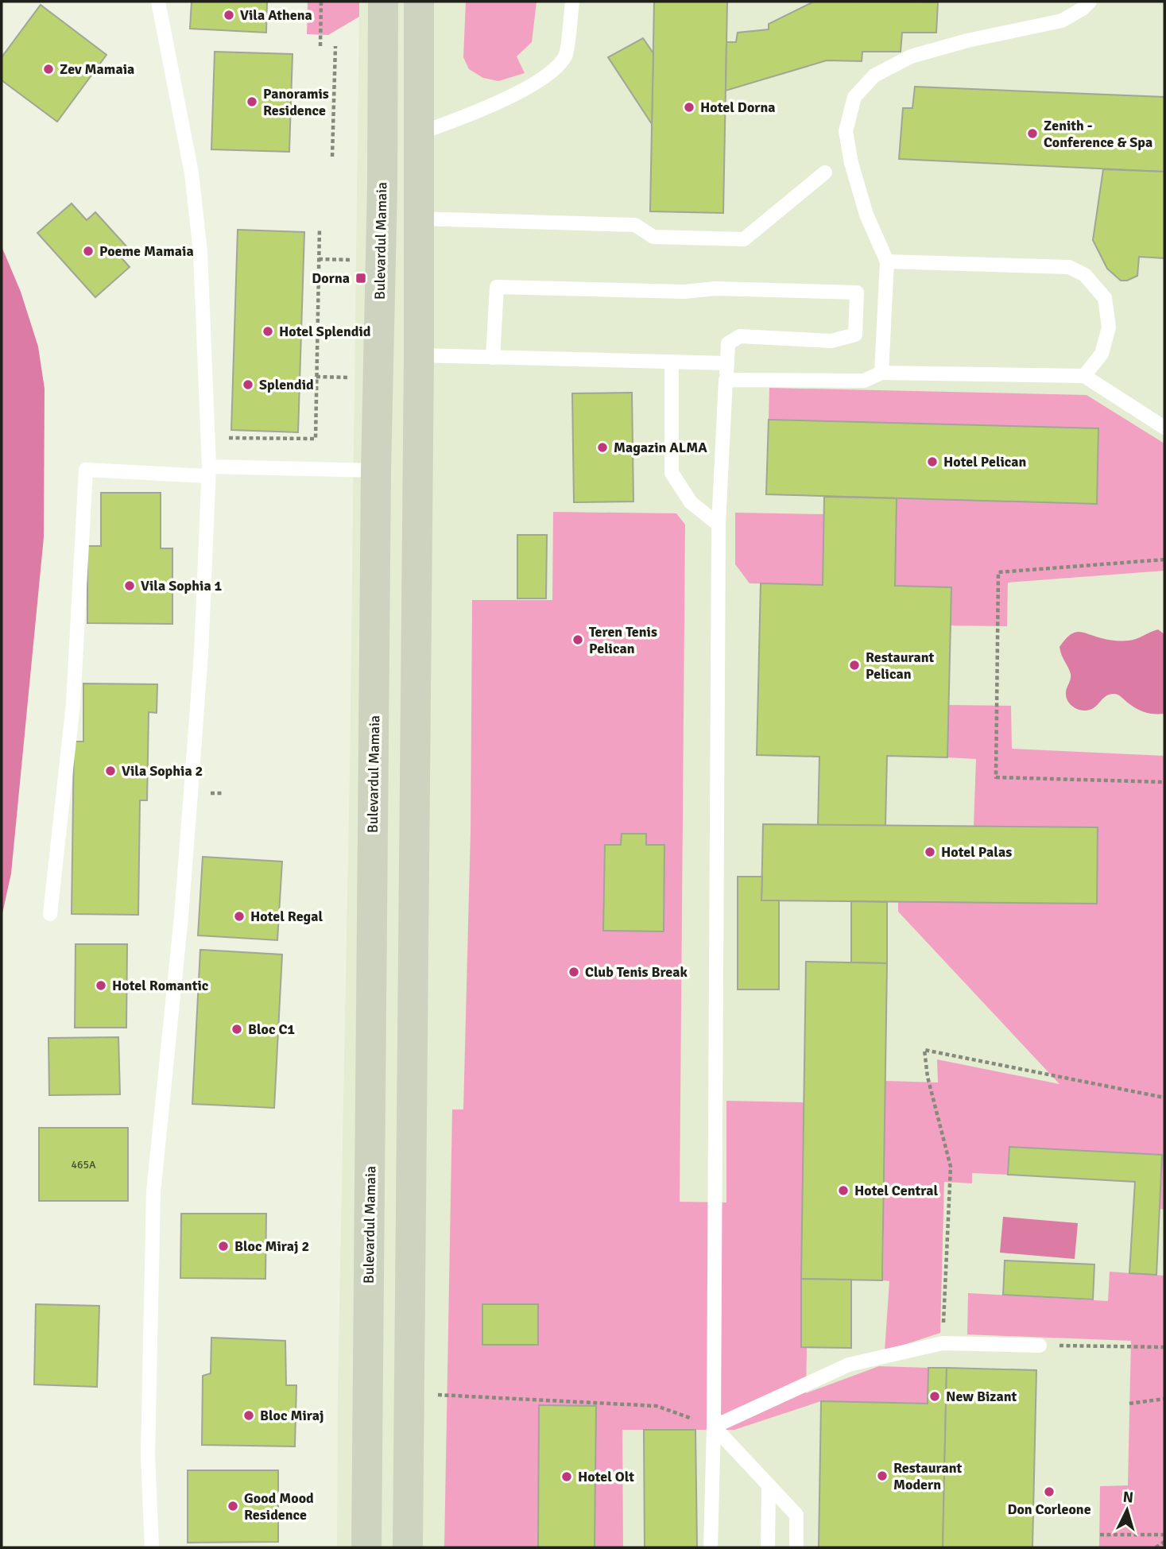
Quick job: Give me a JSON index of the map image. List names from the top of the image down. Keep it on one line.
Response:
{"streets":{"main road":["Bulevardul Mamaia"]},"places":{"other":["Vila Athena","Zev Mamaia","Panoramis Residence","Hotel Dorna","Zenith - Conference & Spa","Poeme Mamaia","Hotel Splendid","Splendid","Magazin ALMA","Hotel Pelican","Vila Sophia 1","Teren Tenis Pelican","Restaurant Pelican","Vila Sophia 2","Hotel Palas","Hotel Regal","Club Tenis Break","Hotel Romantic","Bloc C1","Hotel Central","Bloc Miraj 2","New Bizant","Bloc Miraj","Restaurant Modern","Hotel Olt","Don Corleone","Good Mood Residence"],"transit":["Dorna"]},"house_numbers":["465A"],"north":"top"}
